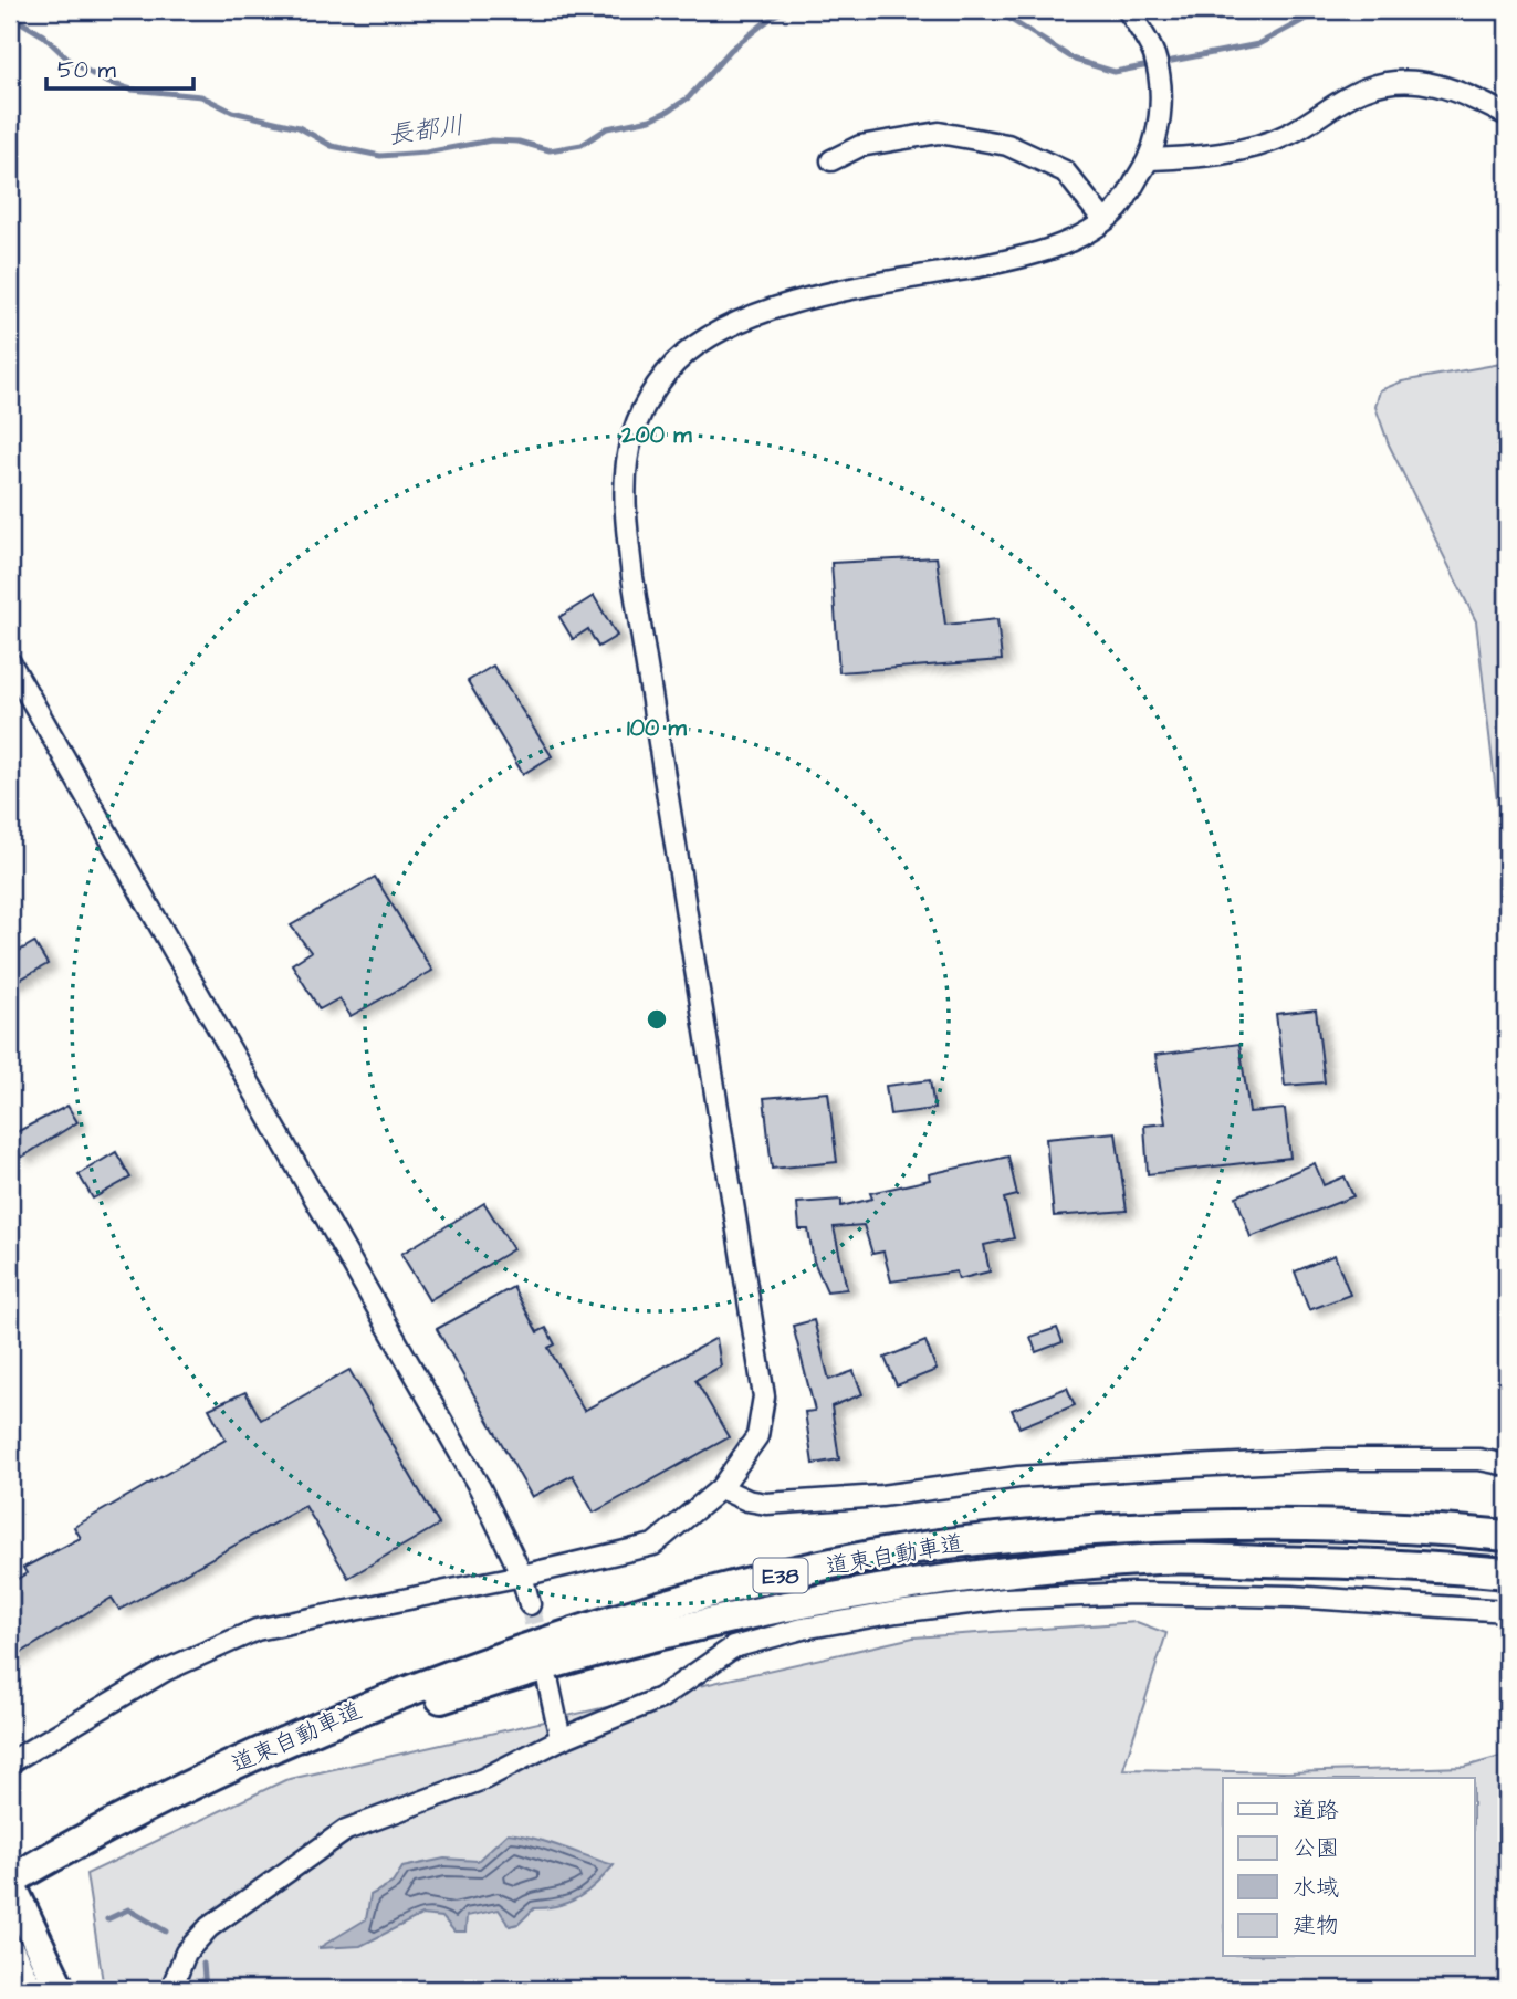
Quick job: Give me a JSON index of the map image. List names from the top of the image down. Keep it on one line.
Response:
{"streets":{"highway":["道東自動車道","E38"]},"water":["長都川"],"legend":["道路","公園","水域","建物"],"scale_bar":"50 m","rings":["200 m","100 m"]}
